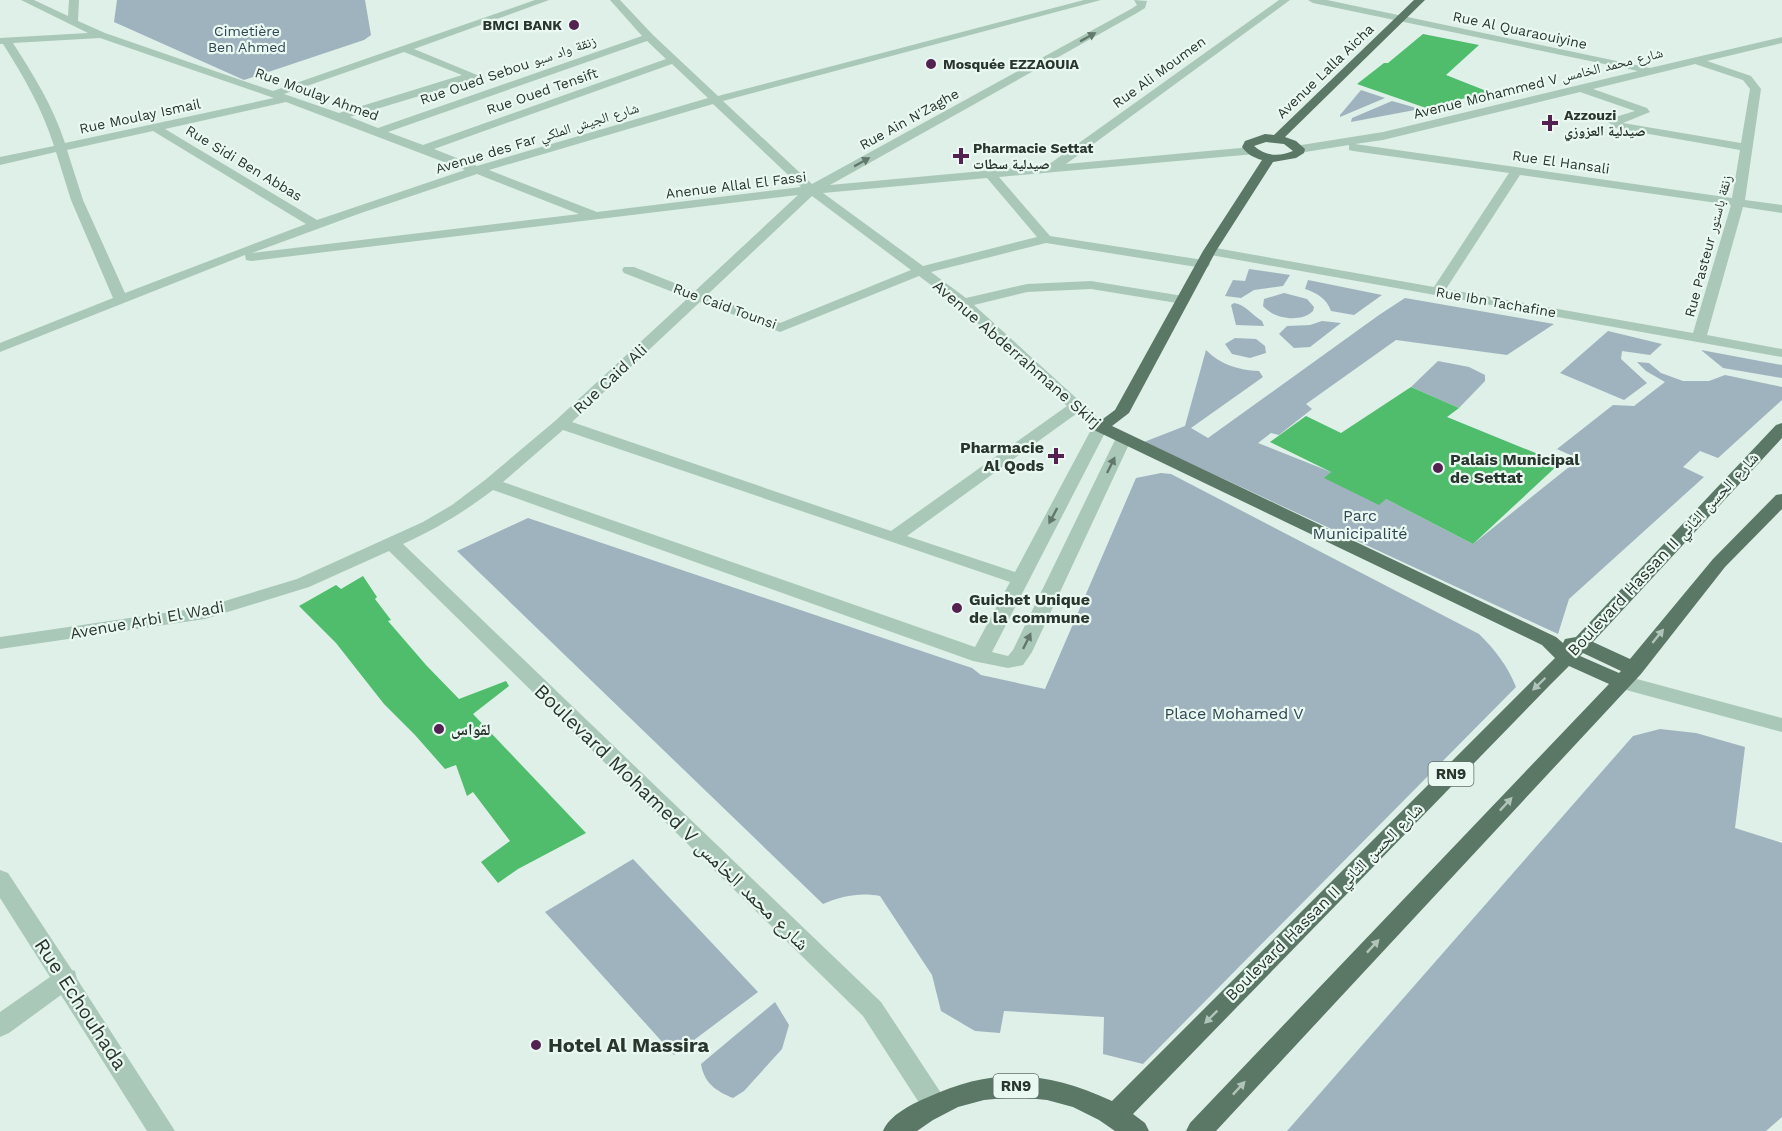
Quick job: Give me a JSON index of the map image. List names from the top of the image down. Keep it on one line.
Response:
{"streets":{"main road":["Avenue Lalla Aicha","Avenue Abderrahmane Skirj","Boulevard Hassan II شارع الحسن الثاني","RN9"],"street":["Rue Al Quaraouiyine","Rue Oued Sebou زنقة واد سبو","Rue Ali Moumen","Avenue Mohammed V شارع محمد الخامس","Rue Oued Tensift","Rue Moulay Ahmed","Rue Moulay Ismail","Rue Ain N'Zaghe","Avenue des Far شارع الجيش الملكي","Rue El Hansali","Rue Sidi Ben Abbas","Anenue Allal El Fassi","Rue Pasteur زنقة باستور","Rue Ibn Tachafine","Rue Caid Tounsi","Rue Caid Ali","Avenue Arbi El Wadi","Boulevard Mohamed V شارع محمد الخامس","Rue Echouhada"]},"crossings":[["Rue Al Quaraouiyine","Avenue Lalla Aicha"],["Rue Al Quaraouiyine","Avenue Mohammed V شارع محمد الخامس"],["Rue Oued Sebou زنقة واد سبو","Rue Moulay Ahmed"],["Rue Oued Sebou زنقة واد سبو","Avenue Abderrahmane Skirj"],["Rue Ali Moumen","Anenue Allal El Fassi"],["Avenue Mohammed V شارع محمد الخامس","Rue El Hansali"],["Avenue Mohammed V شارع محمد الخامس","Rue Pasteur زنقة باستور"],["Rue Oued Tensift","Rue Moulay Ahmed"],["Rue Oued Tensift","Avenue Abderrahmane Skirj"],["Rue Moulay Ahmed","Rue Moulay Ismail"],["Rue Moulay Ahmed","Avenue des Far شارع الجيش الملكي"],["Rue Moulay Ahmed","Anenue Allal El Fassi"],["Rue Moulay Ismail","Rue Sidi Ben Abbas"],["Rue Ain N'Zaghe","Anenue Allal El Fassi"],["Rue Ain N'Zaghe","Avenue Abderrahmane Skirj"],["Rue Ain N'Zaghe","Rue Caid Ali"],["Avenue des Far شارع الجيش الملكي","Rue Sidi Ben Abbas"],["Avenue des Far شارع الجيش الملكي","Anenue Allal El Fassi"],["Avenue des Far شارع الجيش الملكي","Avenue Abderrahmane Skirj"],["Rue El Hansali","Rue Pasteur زنقة باستور"],["Anenue Allal El Fassi","Avenue Abderrahmane Skirj"],["Anenue Allal El Fassi","Rue Caid Ali"],["Rue Pasteur زنقة باستور","Rue Ibn Tachafine"],["Rue Caid Tounsi","Avenue Abderrahmane Skirj"],["Rue Caid Tounsi","Rue Caid Ali"],["Avenue Abderrahmane Skirj","Rue Caid Ali"],["Avenue Abderrahmane Skirj","Boulevard Hassan II شارع الحسن الثاني"],["Rue Caid Ali","Avenue Arbi El Wadi"],["Rue Caid Ali","Boulevard Mohamed V شارع محمد الخامس"],["Boulevard Hassan II شارع الحسن الثاني","RN9"],["Avenue Arbi El Wadi","Boulevard Mohamed V شارع محمد الخامس"],["RN9","Boulevard Mohamed V شارع محمد الخامس"]],"one_way":["Rue Ain N'Zaghe"],"parks":["Cimetière Ben Ahmed","Parc Municipalité","Place Mohamed V"],"places":{"other":["BMCI BANK","Mosquée EZZAOUIA","Palais Municipal de Settat","Guichet Unique de la commune","لقواس","Hotel Al Massira"],"health":["Azzouzi صيدلية العزوزي","Pharmacie Settat صيدلية سطات","Pharmacie Al Qods"]}}
